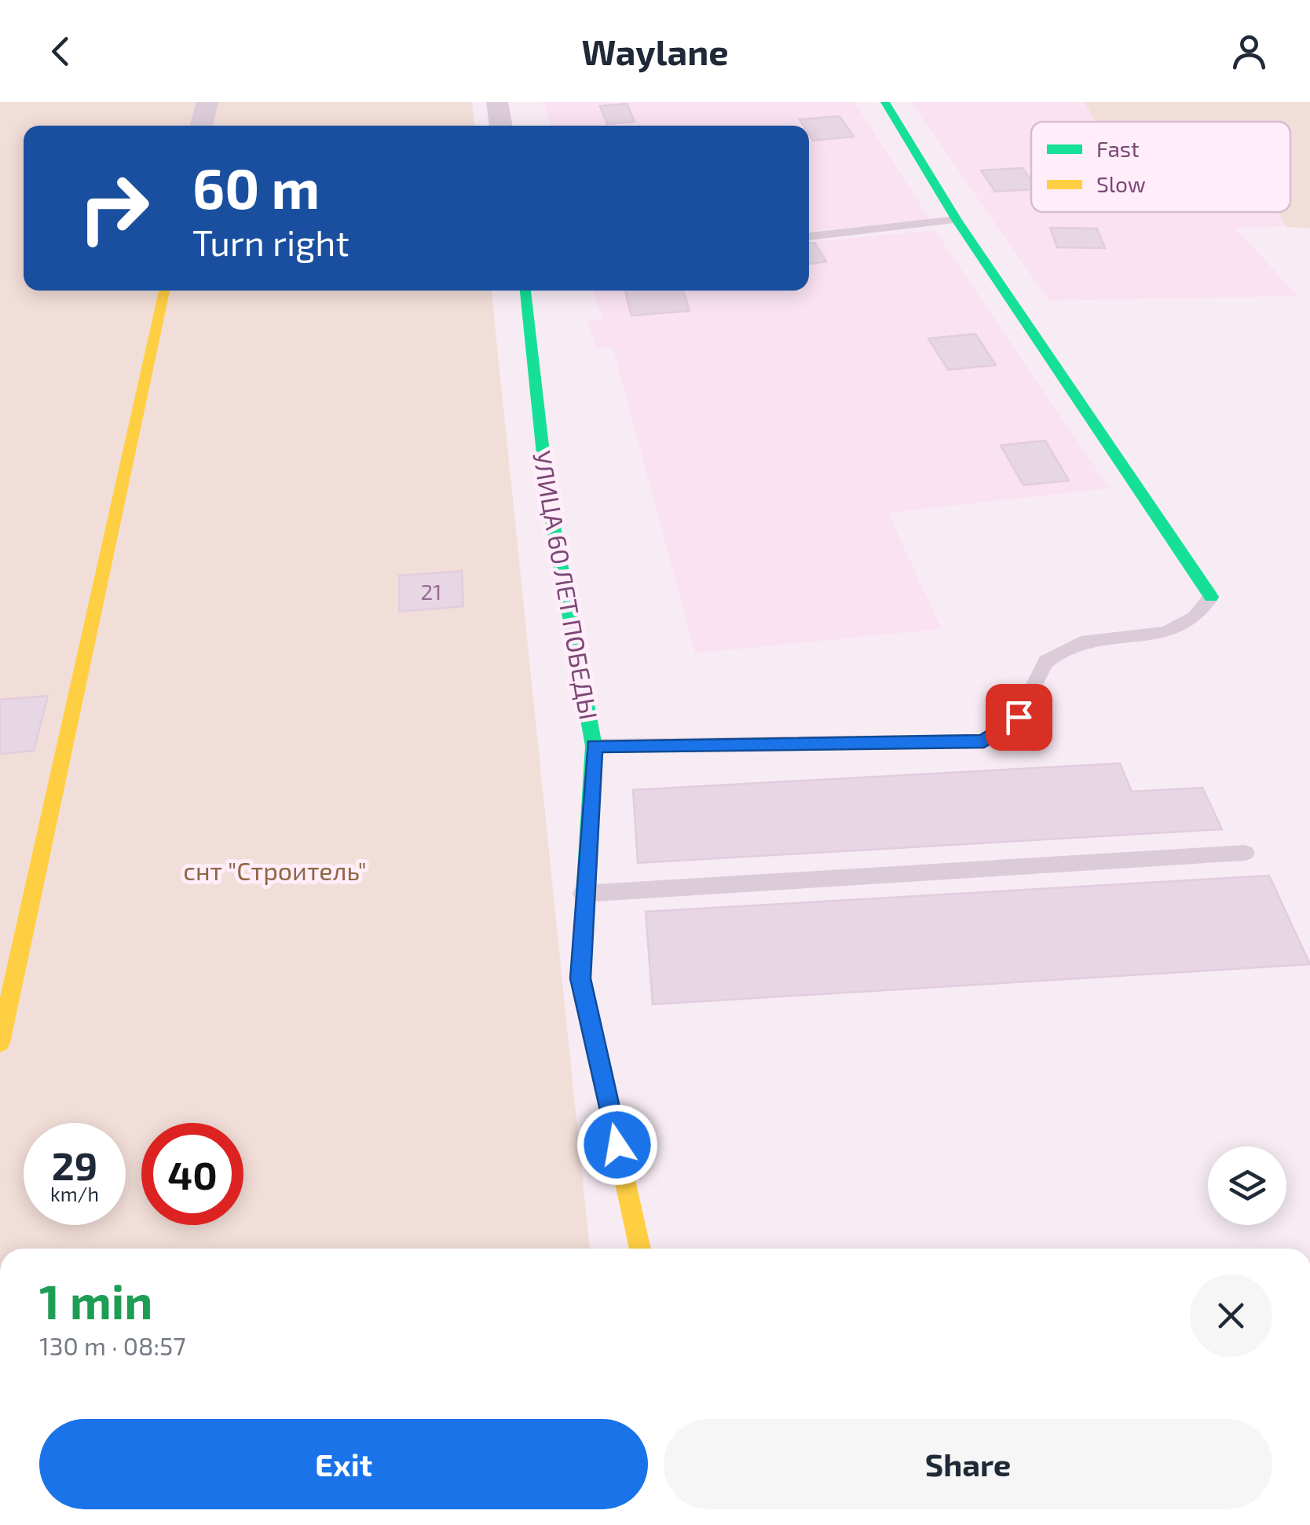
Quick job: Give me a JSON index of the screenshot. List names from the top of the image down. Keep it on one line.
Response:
{"streets":{"street":["УЛИЦА 60 ЛЕТ ПОБЕДЫ"]},"parks":["снт \"Строитель\""],"house_numbers":["21"],"legend":["Fast","Slow"],"page":{"header":"Waylane","turn":["60 m","Turn right"],"speed":"29 km/h","limit":"40","heading":["1 min","130 m · 08:57"],"buttons":["Exit","Share"]}}
